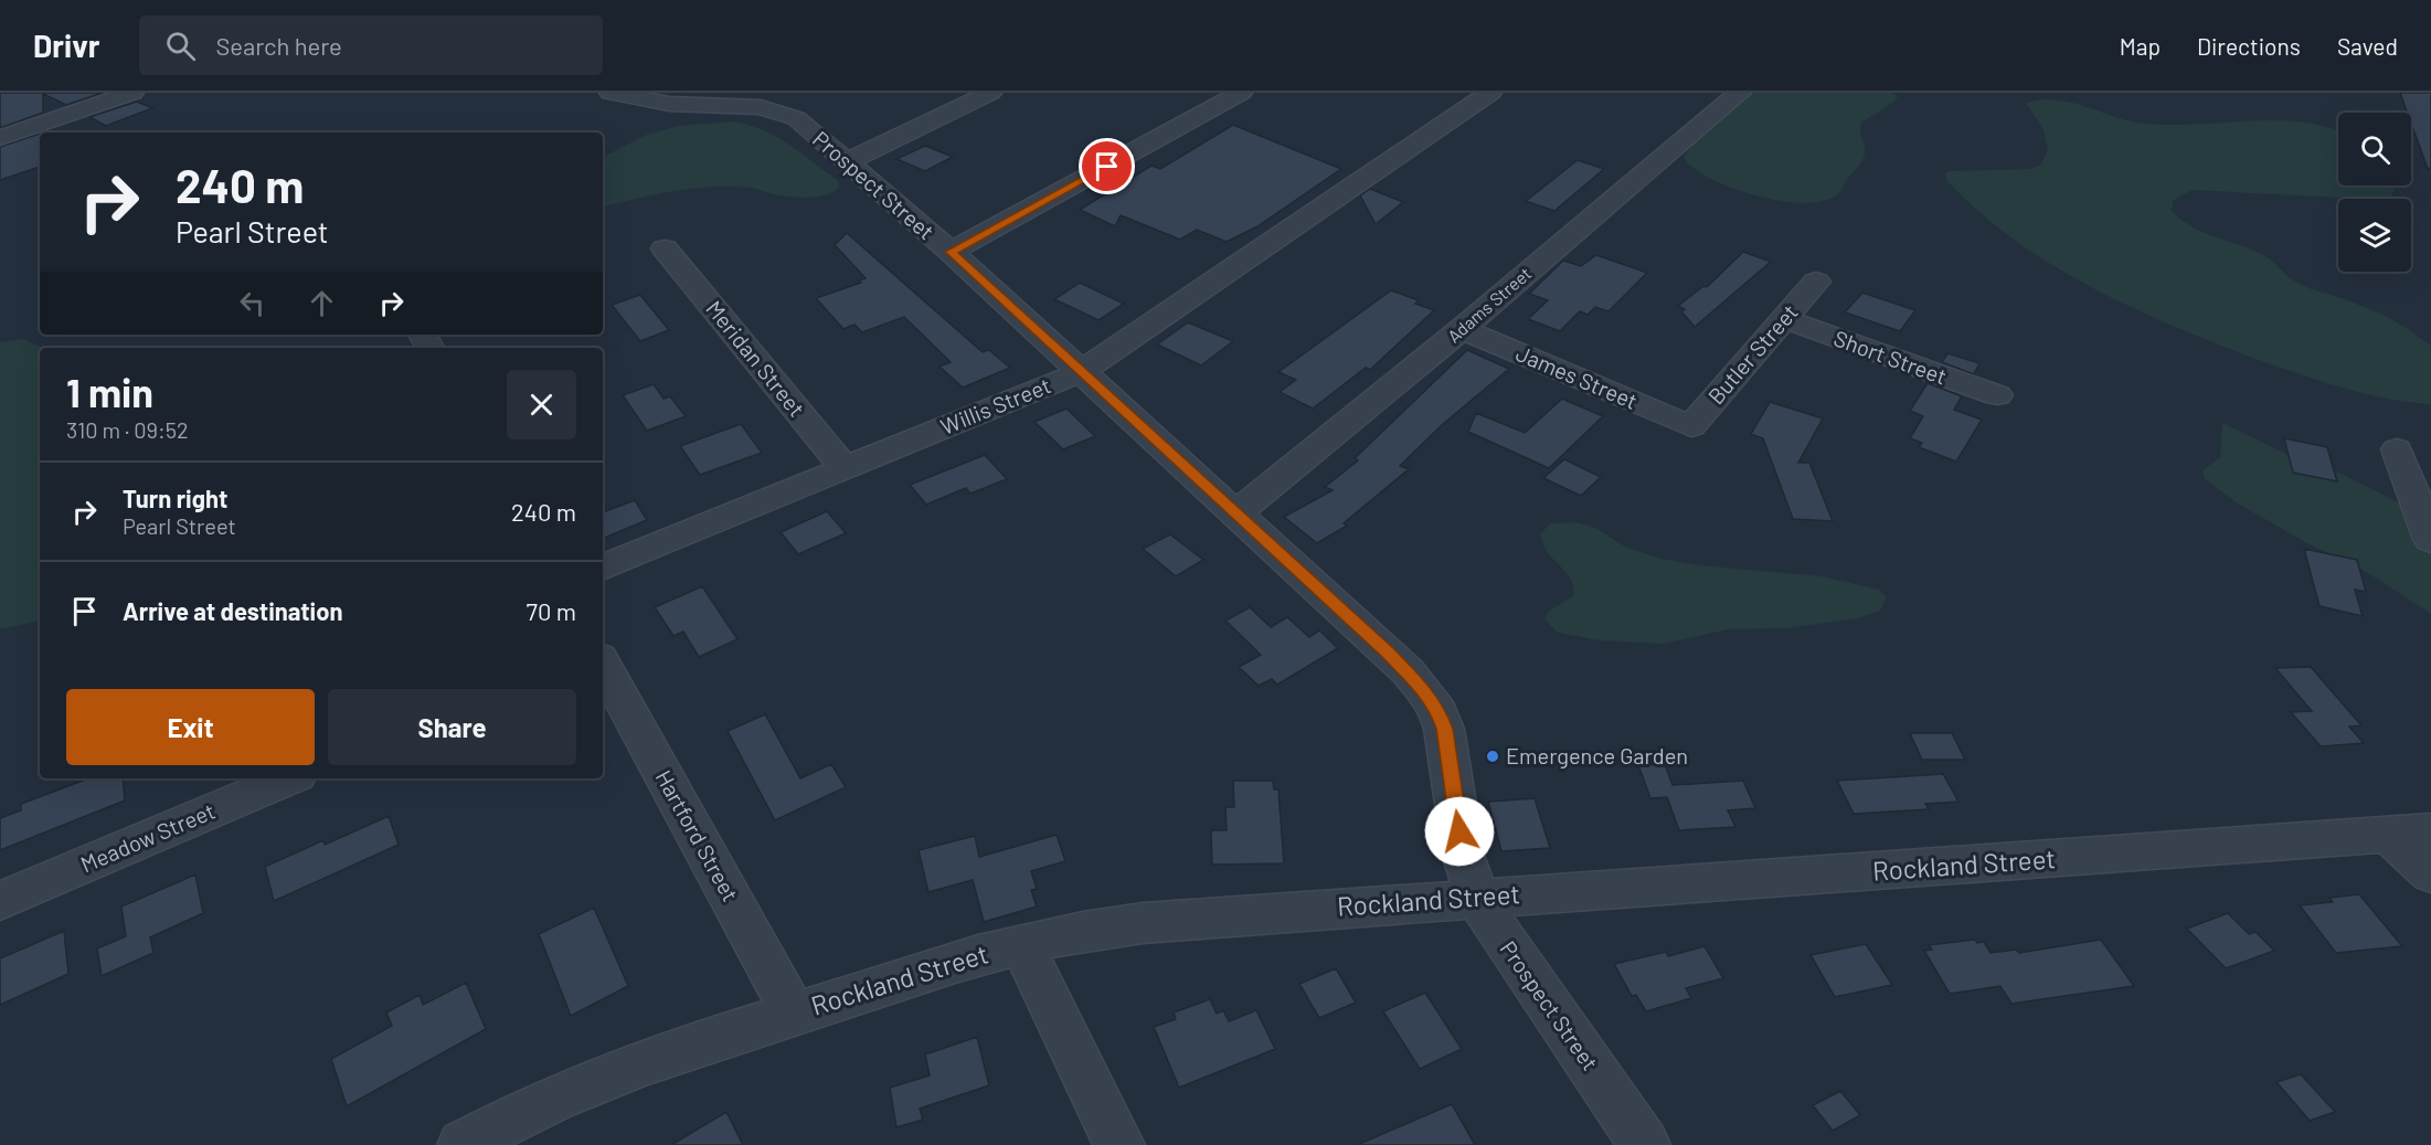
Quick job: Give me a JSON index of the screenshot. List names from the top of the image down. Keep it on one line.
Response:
{"streets":{"street":["Prospect Street","Adams Street","Butler Street","Short Street","Meridan Street","James Street","Willis Street","Hartford Street","Meadow Street","Rockland Street"]},"crossings":[["Prospect Street","Adams Street"],["Prospect Street","Willis Street"],["Prospect Street","Rockland Street"],["Adams Street","James Street"],["Butler Street","Short Street"],["Butler Street","James Street"],["Meridan Street","Willis Street"],["Hartford Street","Rockland Street"]],"places":["Emergence Garden"],"page":{"header":"Drivr","search":"Search here","nav":["Map","Directions","Saved"],"turn":["240 m","Pearl Street"],"heading":["1 min","310 m · 09:52"],"list":[{"name":"Turn right","note":"Pearl Street","value":"240 m"},{"name":"Arrive at destination","value":"70 m"}],"buttons":["Exit","Share"]}}
